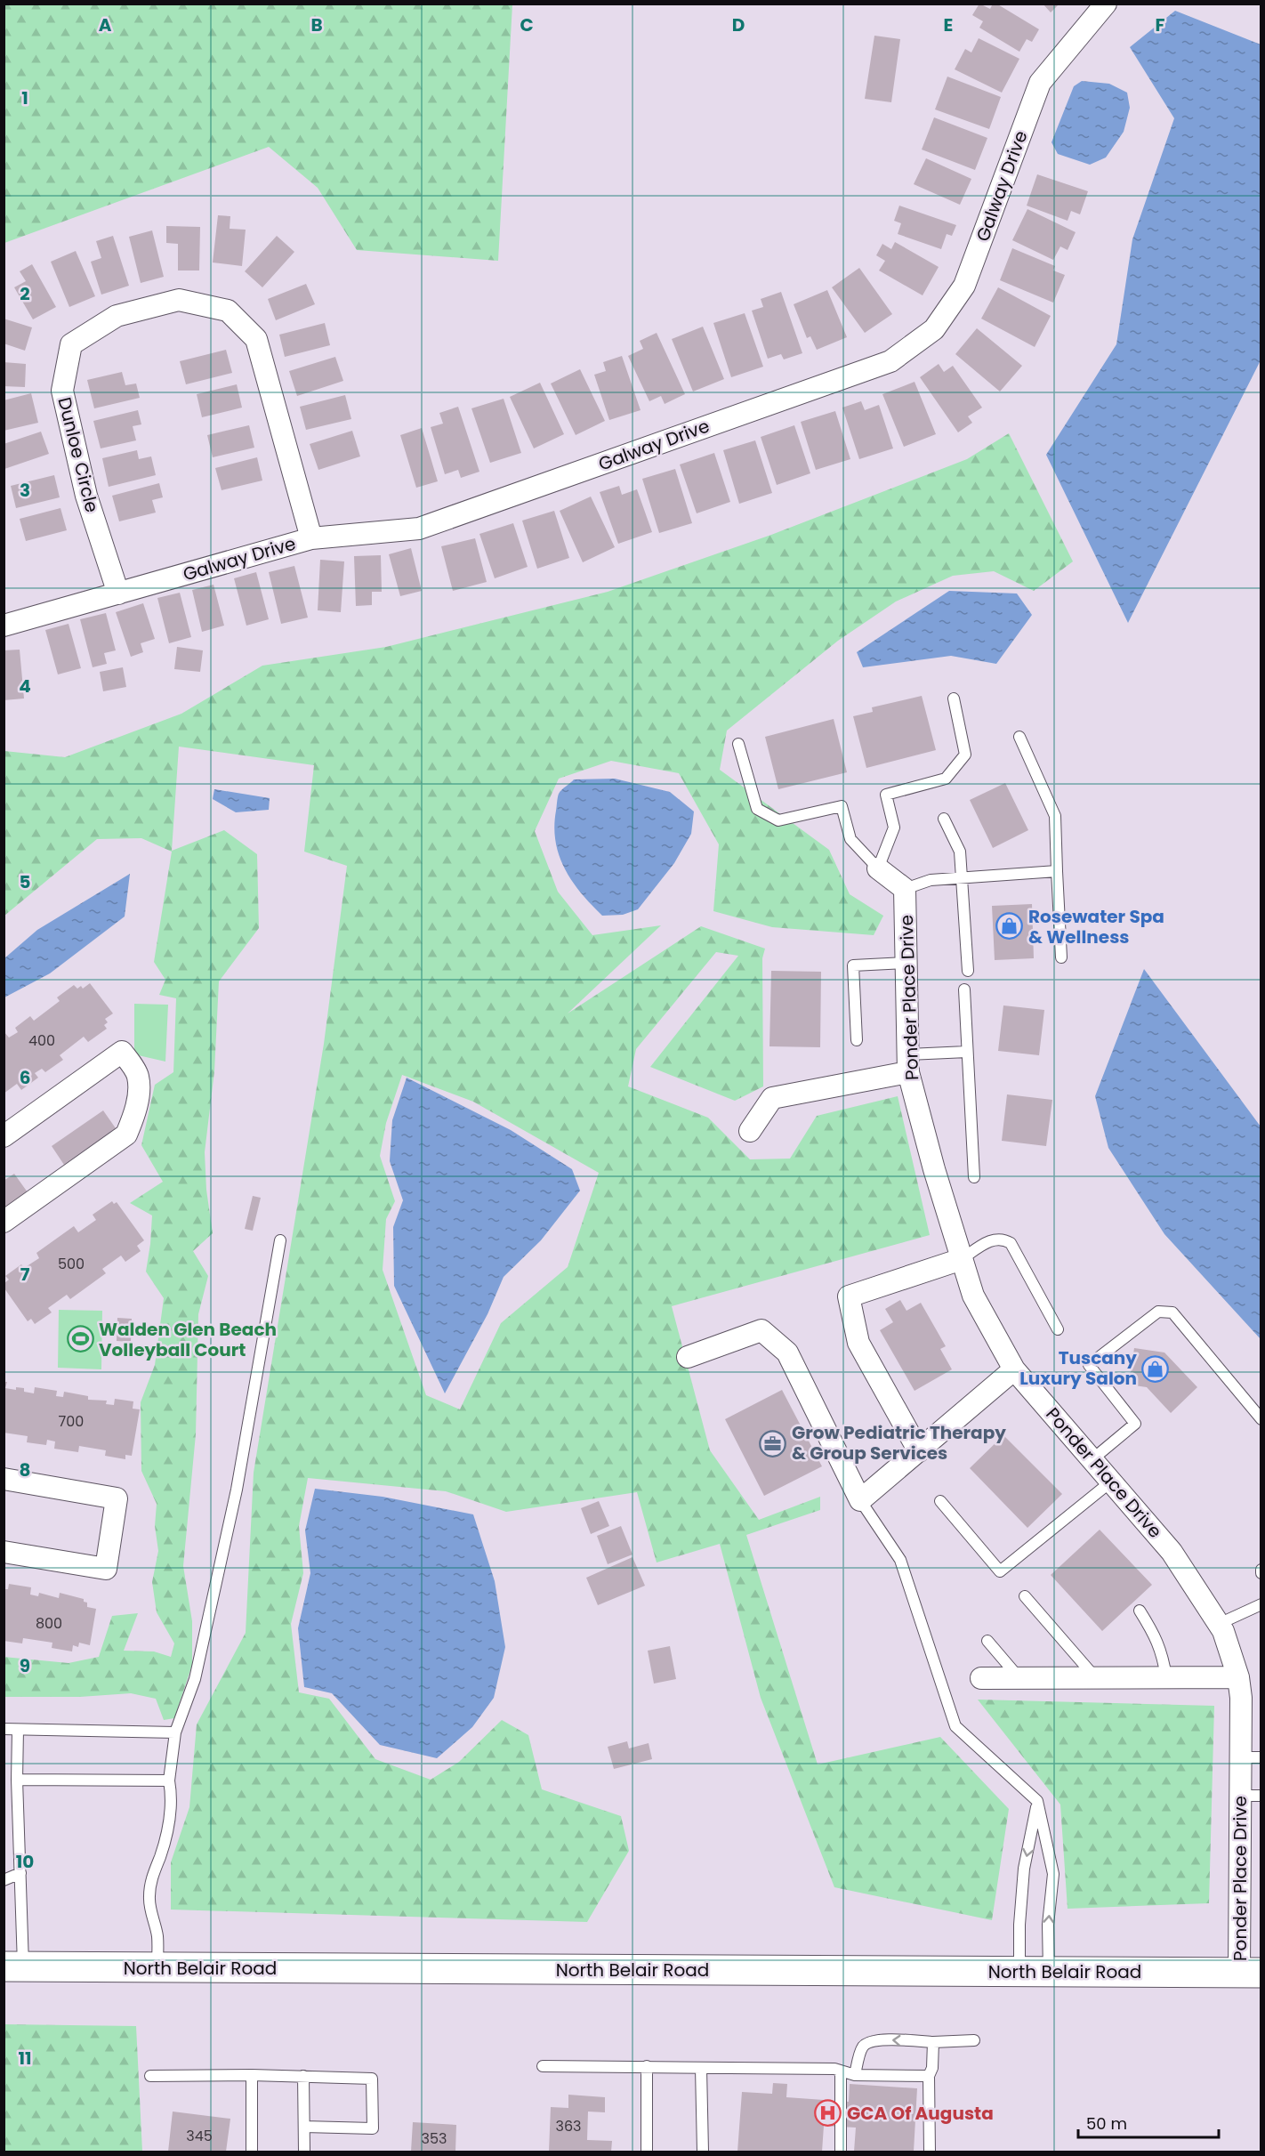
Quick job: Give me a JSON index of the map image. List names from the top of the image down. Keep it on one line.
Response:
{"streets":{"main road":["North Belair Road"],"street":["Galway Drive","Dunloe Circle","Ponder Place Drive"]},"crossings":[["Galway Drive","Dunloe Circle"],["Ponder Place Drive","North Belair Road"]],"places":{"shop":["Rosewater Spa & Wellness","Tuscany Luxury Salon"],"sports":["Walden Glen Beach Volleyball Court"],"office":["Grow Pediatric Therapy & Group Services"],"hospital":["GCA Of Augusta"]},"house_numbers":["400","500","700","800","363","345","353"],"scale_bar":"50 m","grid":{"columns":["A","B","C","D","E","F"],"rows":["1","2","3","4","5","6","7","8","9","10","11"]}}
